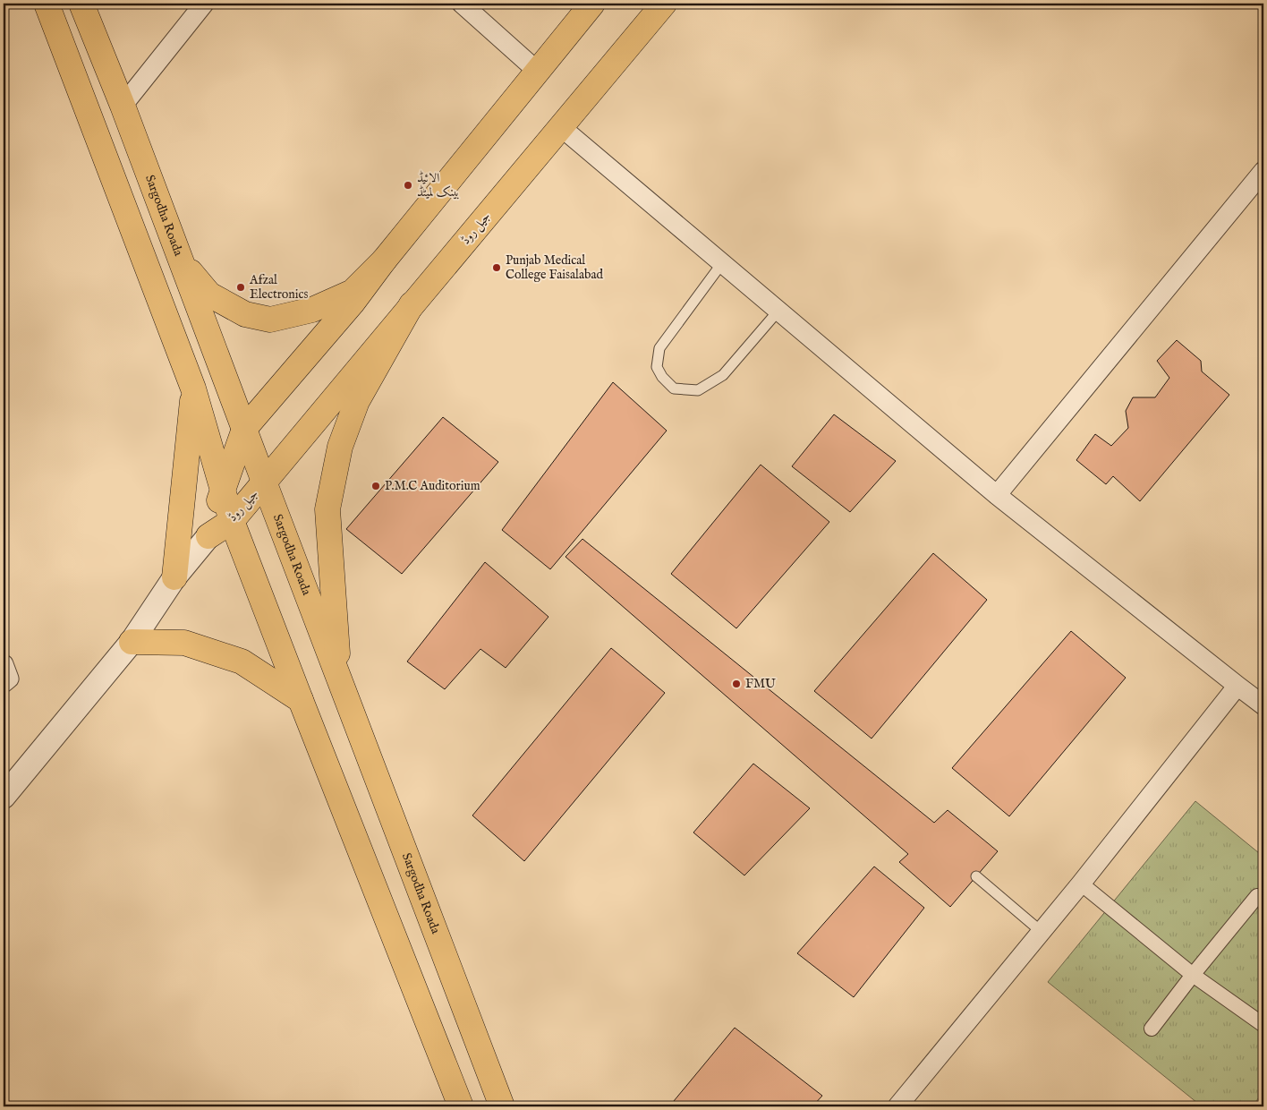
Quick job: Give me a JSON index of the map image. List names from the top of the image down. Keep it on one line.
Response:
{"streets":{"main road":["Sargodha Roada","جیل روڈ"]},"crossings":[["Sargodha Roada","جیل روڈ"]],"places":["الائیڈ بینک لمیٹڈ","Punjab Medical College Faisalabad","Afzal Electronics","P.M.C Auditorium","FMU"]}
